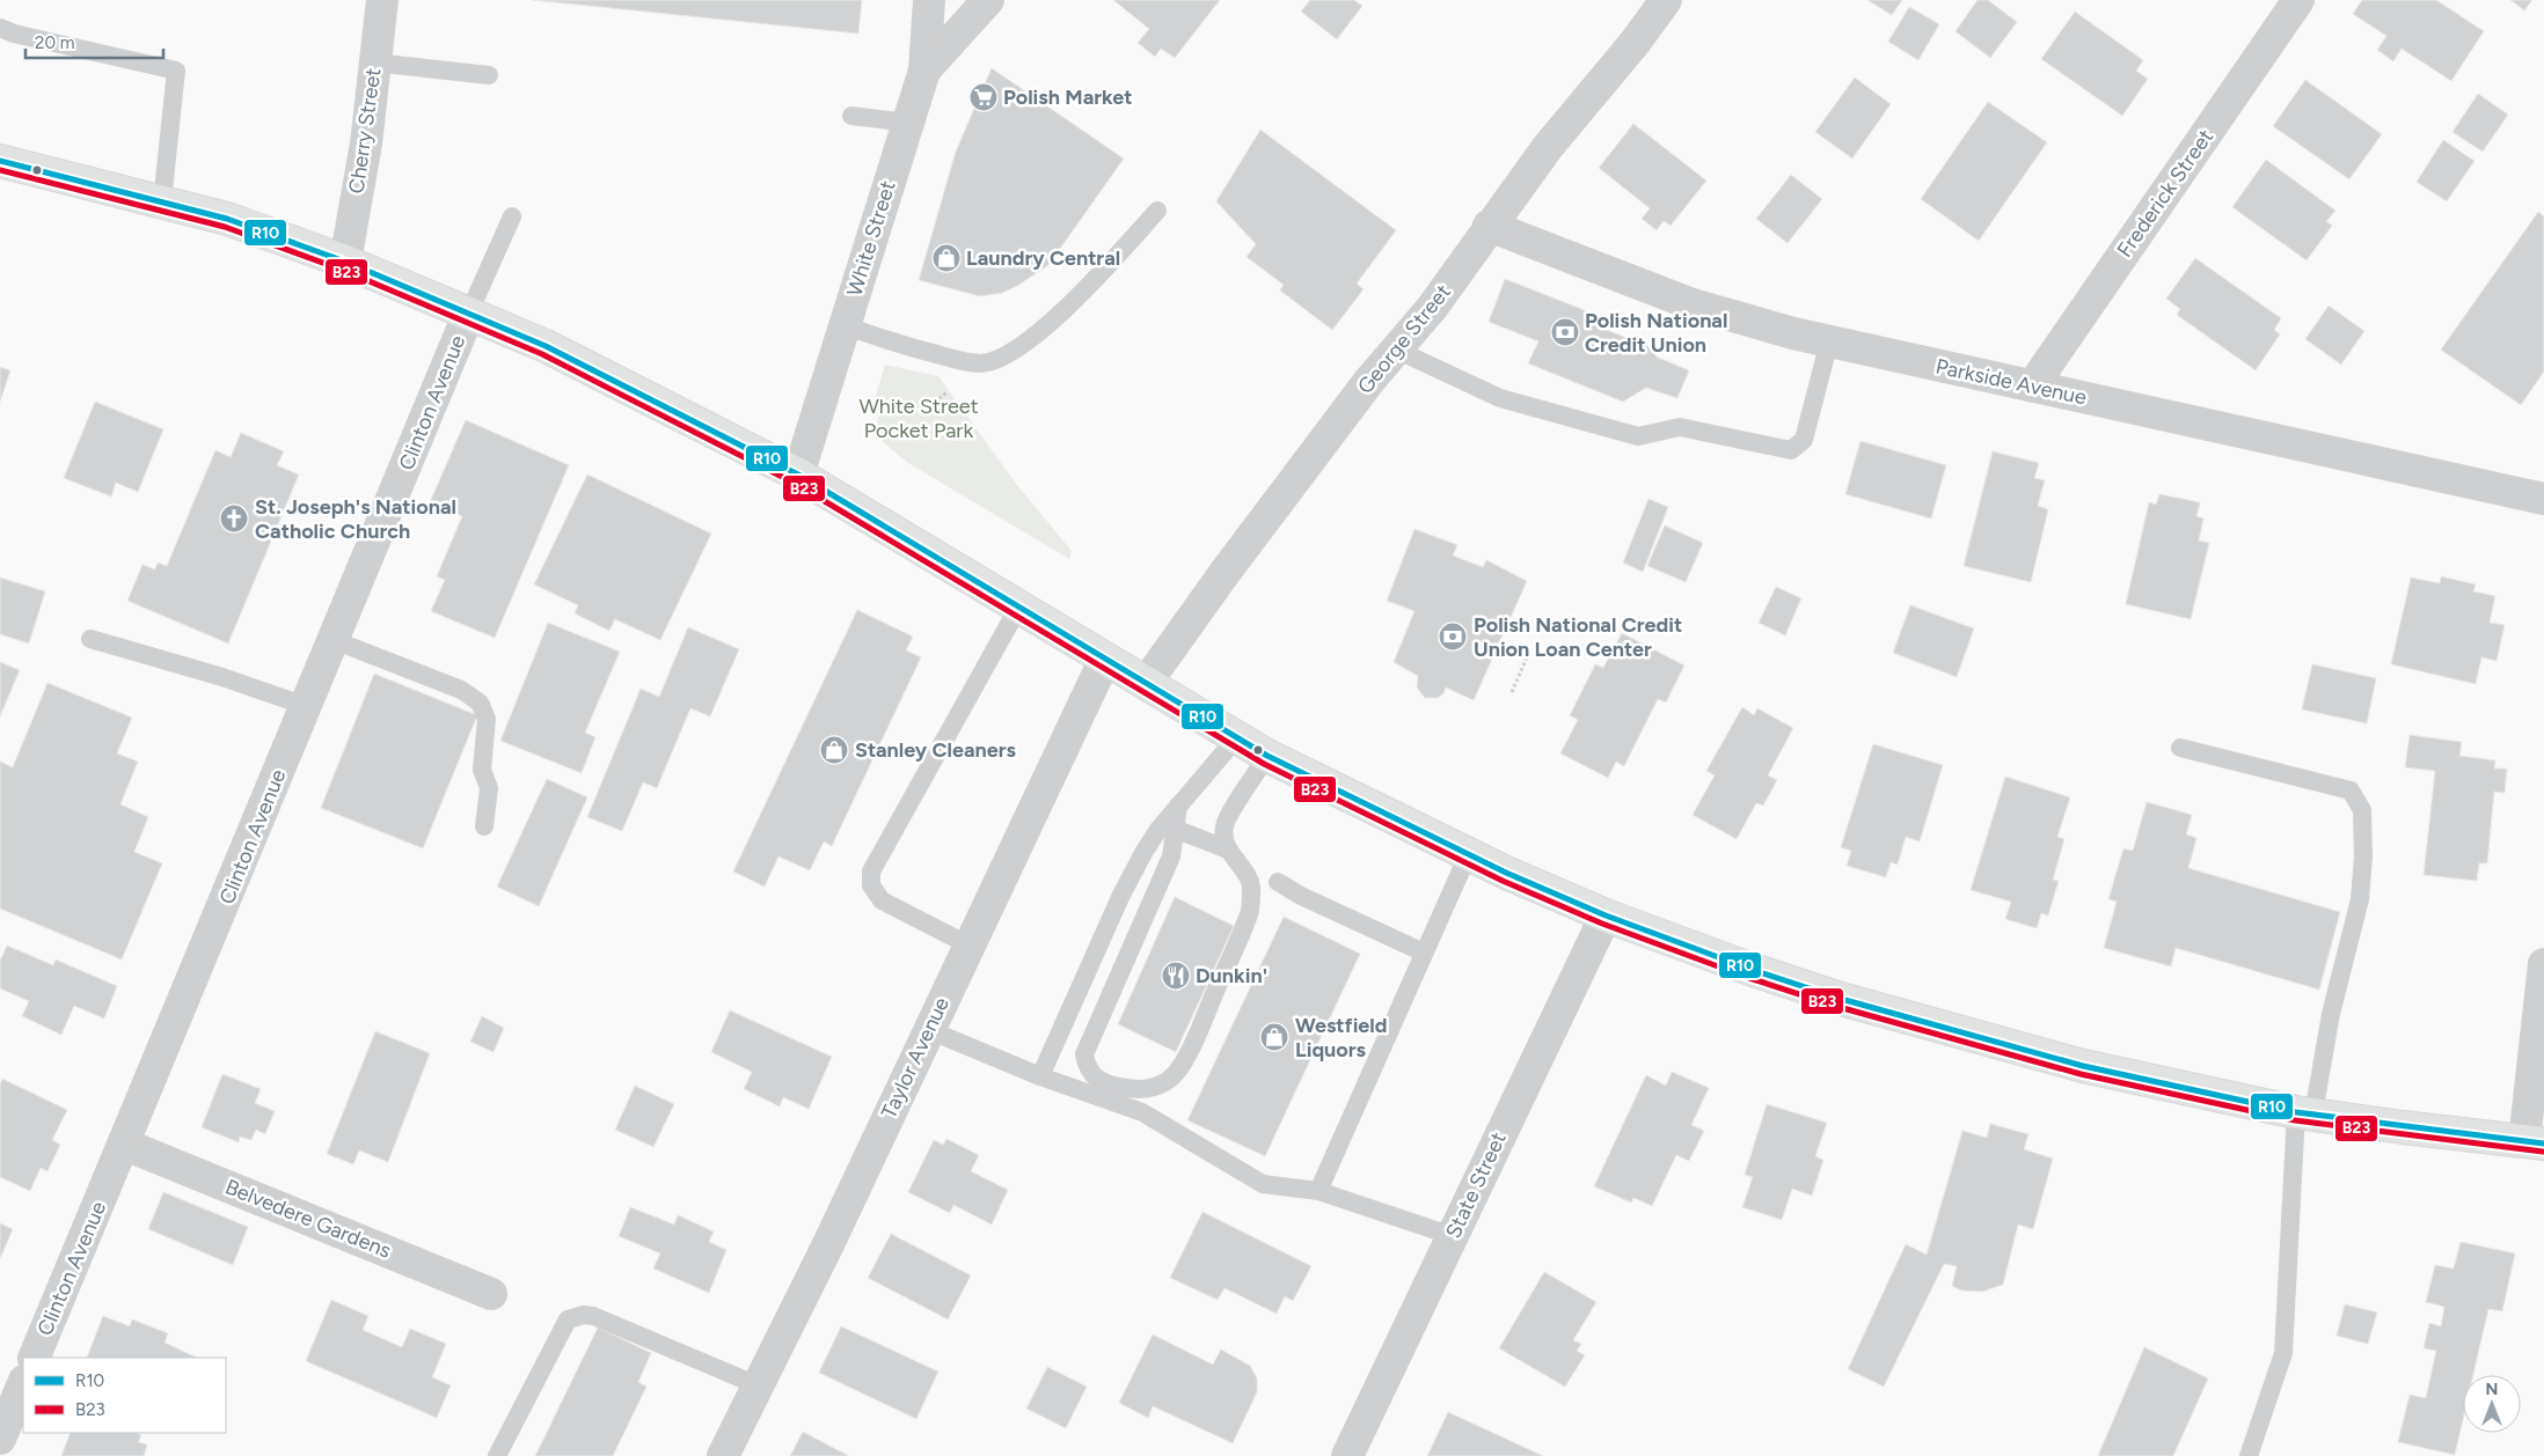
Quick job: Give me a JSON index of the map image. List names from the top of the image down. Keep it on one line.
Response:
{"streets":{"street":["Cherry Street","Frederick Street","White Street","George Street","Parkside Avenue","Clinton Avenue","Taylor Avenue","State Street","Belvedere Gardens"]},"crossings":[["Frederick Street","Parkside Avenue"],["George Street","Parkside Avenue"],["Clinton Avenue","Belvedere Gardens"]],"parks":["White Street Pocket Park"],"places":{"supermarket":["Polish Market"],"shop":["Laundry Central","Stanley Cleaners","Westfield Liquors"],"bank":["Polish National Credit Union","Polish National Credit Union Loan Center"],"church":["St. Joseph's National Catholic Church"],"restaurant":["Dunkin'"]},"lines":["transit line R10","transit line B23"],"legend":["R10","B23"],"scale_bar":"20 m","north":"top"}
